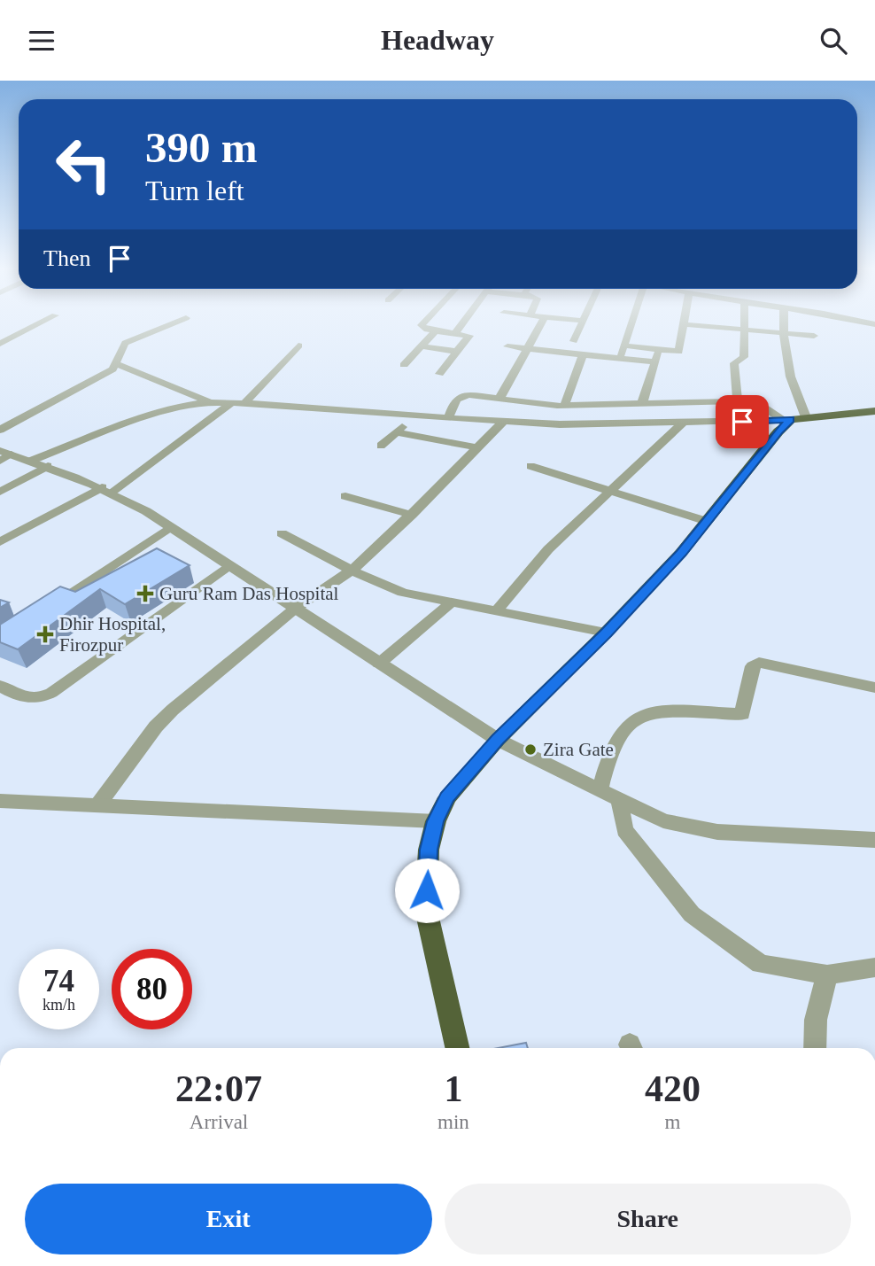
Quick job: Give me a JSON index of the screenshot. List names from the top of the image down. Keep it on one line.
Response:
{"places":{"health":["Guru Ram Das Hospital","Dhir Hospital, Firozpur"],"other":["Zira Gate"]},"page":{"header":"Headway","turn":["390 m","Turn left"],"then":"Then","speed":"74 km/h","limit":"80","eta":["22:07","Arrival","1","min","420","m"],"buttons":["Exit","Share"]}}
